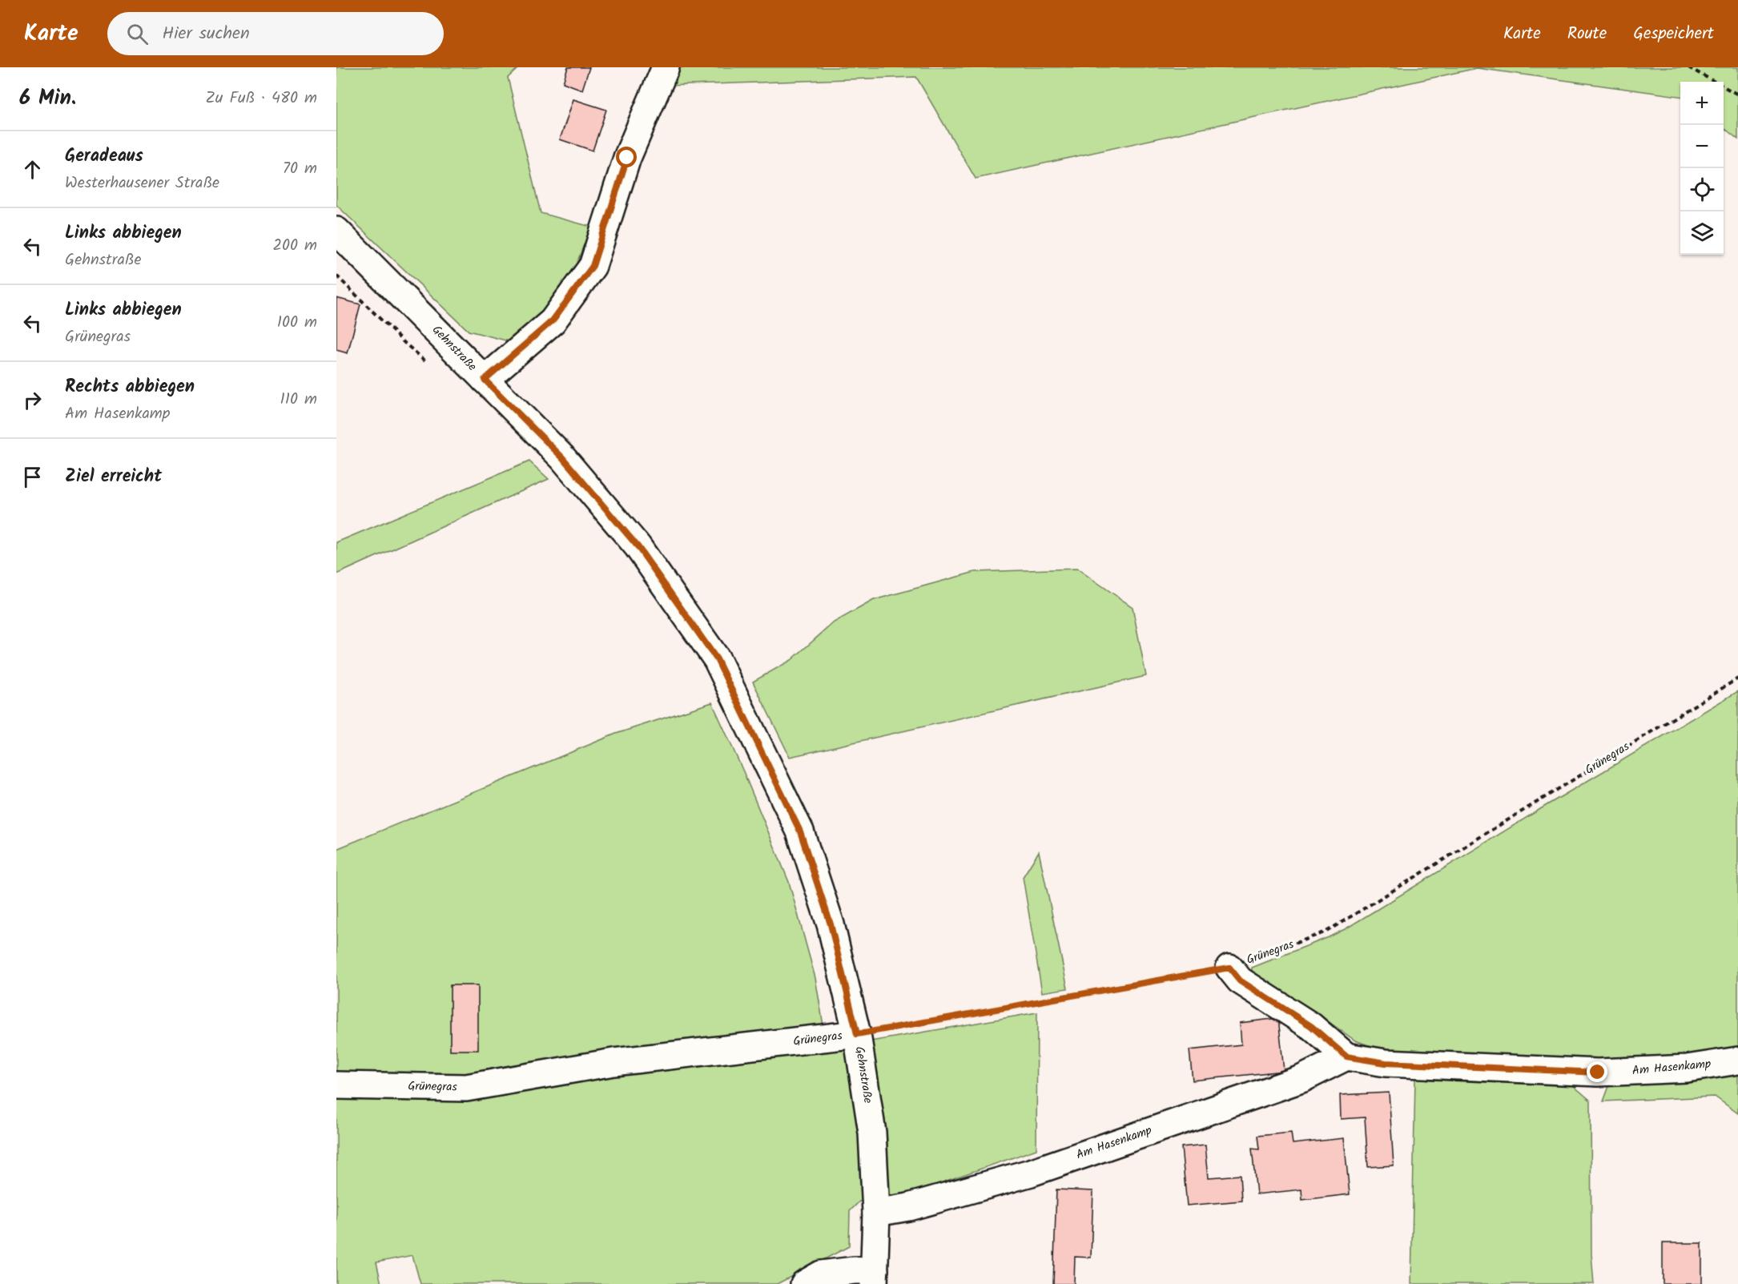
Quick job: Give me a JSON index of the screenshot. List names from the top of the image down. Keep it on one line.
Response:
{"streets":{"street":["Gehnstraße","Grünegras","Am Hasenkamp"]},"crossings":[["Gehnstraße","Grünegras"],["Gehnstraße","Am Hasenkamp"]],"page":{"header":"Karte","search":"Hier suchen","nav":["Karte","Route","Gespeichert"],"heading":["6 Min.","Zu Fuß · 480 m"],"map_buttons":["+","−"],"list":[["Geradeaus","Westerhausener Straße","70 m"],["Links abbiegen","Gehnstraße","200 m"],["Links abbiegen","Grünegras","100 m"],["Rechts abbiegen","Am Hasenkamp","110 m"],"Ziel erreicht"]}}
